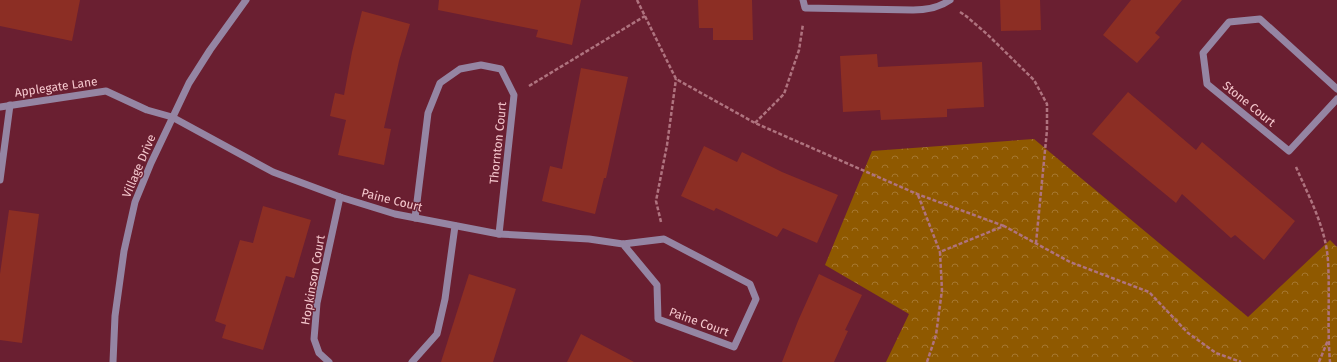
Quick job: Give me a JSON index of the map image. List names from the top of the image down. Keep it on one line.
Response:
{"streets":{"street":["Applegate Lane","Stone Court","Thornton Court","Village Drive","Paine Court","Hopkinson Court"]},"crossings":[["Applegate Lane","Village Drive"],["Applegate Lane","Paine Court"],["Thornton Court","Paine Court"],["Village Drive","Paine Court"],["Paine Court","Hopkinson Court"]]}
